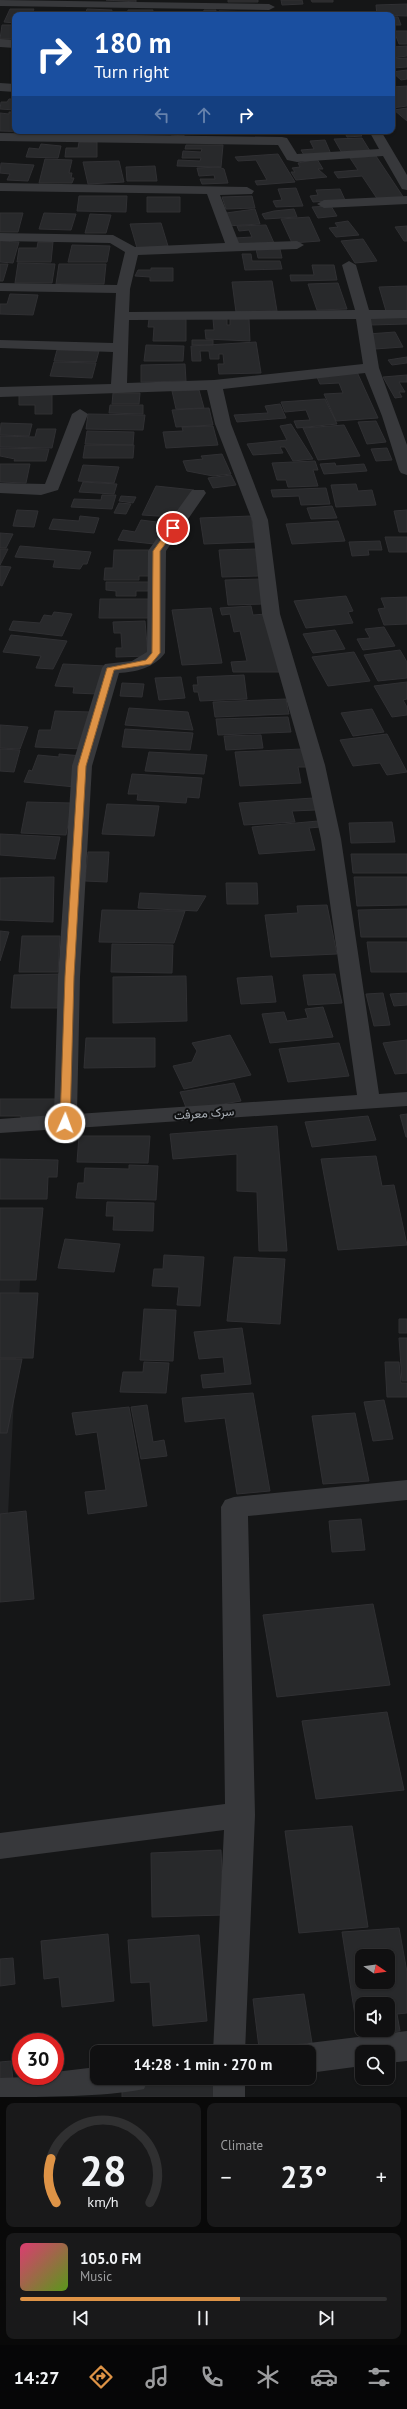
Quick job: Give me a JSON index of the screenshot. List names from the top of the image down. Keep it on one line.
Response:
{"streets":{"street":["سرک معرفت"]},"north":"right","page":{"turn":["180 m","Turn right"],"limit":"30","trip":"14:28 · 1 min · 270 m","tile":"Climate","heat":["−","23°","+"],"song":["105.0 FM","Music"],"tabs":"14:27","gauge":["28","km/h"]}}
